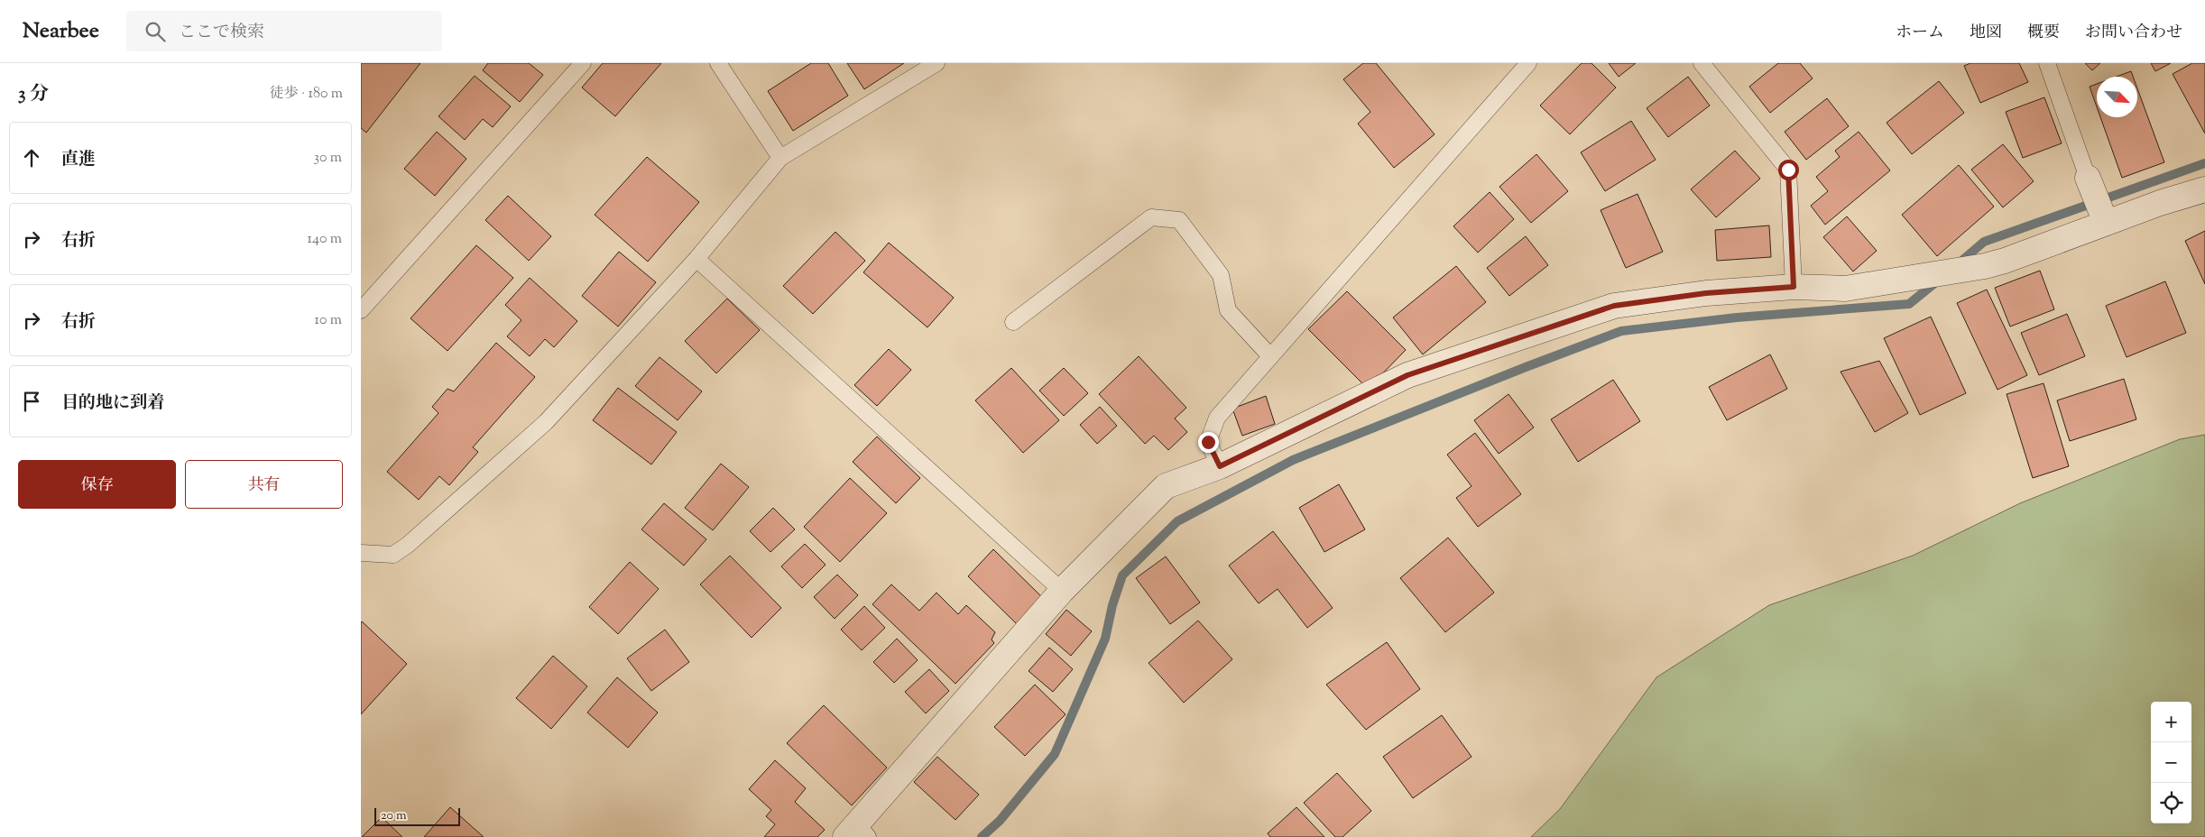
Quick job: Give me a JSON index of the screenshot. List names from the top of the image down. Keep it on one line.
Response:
{"scale_bar":"20 m","north":"bottom right","page":{"header":"Nearbee","search":"ここで検索","nav":["ホーム","地図","概要","お問い合わせ"],"heading":["3 分","徒歩 · 180 m"],"list":[["直進","30 m"],["右折","140 m"],["右折","10 m"],"目的地に到着"],"buttons":["保存","共有"],"map_buttons":["+","−"],"scale":"20 m"}}
